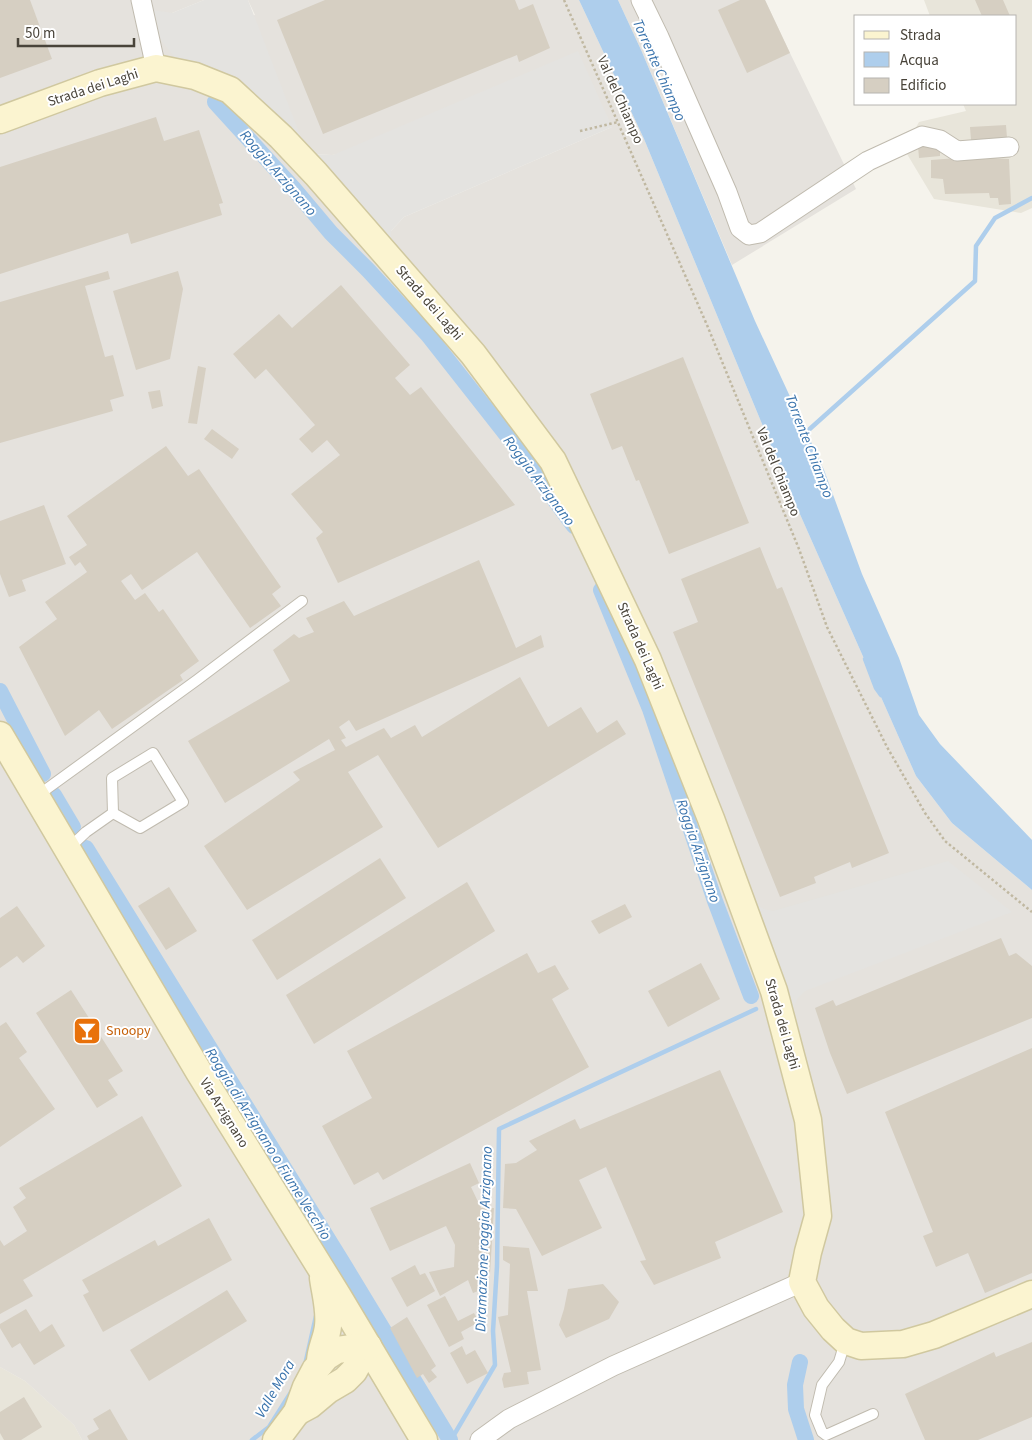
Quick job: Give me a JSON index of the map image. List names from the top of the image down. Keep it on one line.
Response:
{"streets":{"street":["Strada dei Laghi","Via Arzignano"],"path":["Val del Chiampo"]},"water":["Torrente Chiampo","Roggia Arzignano","Roggia di Arzignano o Fiume Vecchio","Diramazione roggia Arzignano","Valle Mora"],"places":{"bar":["Snoopy"]},"legend":["Strada","Acqua","Edificio"],"scale_bar":"50 m"}
